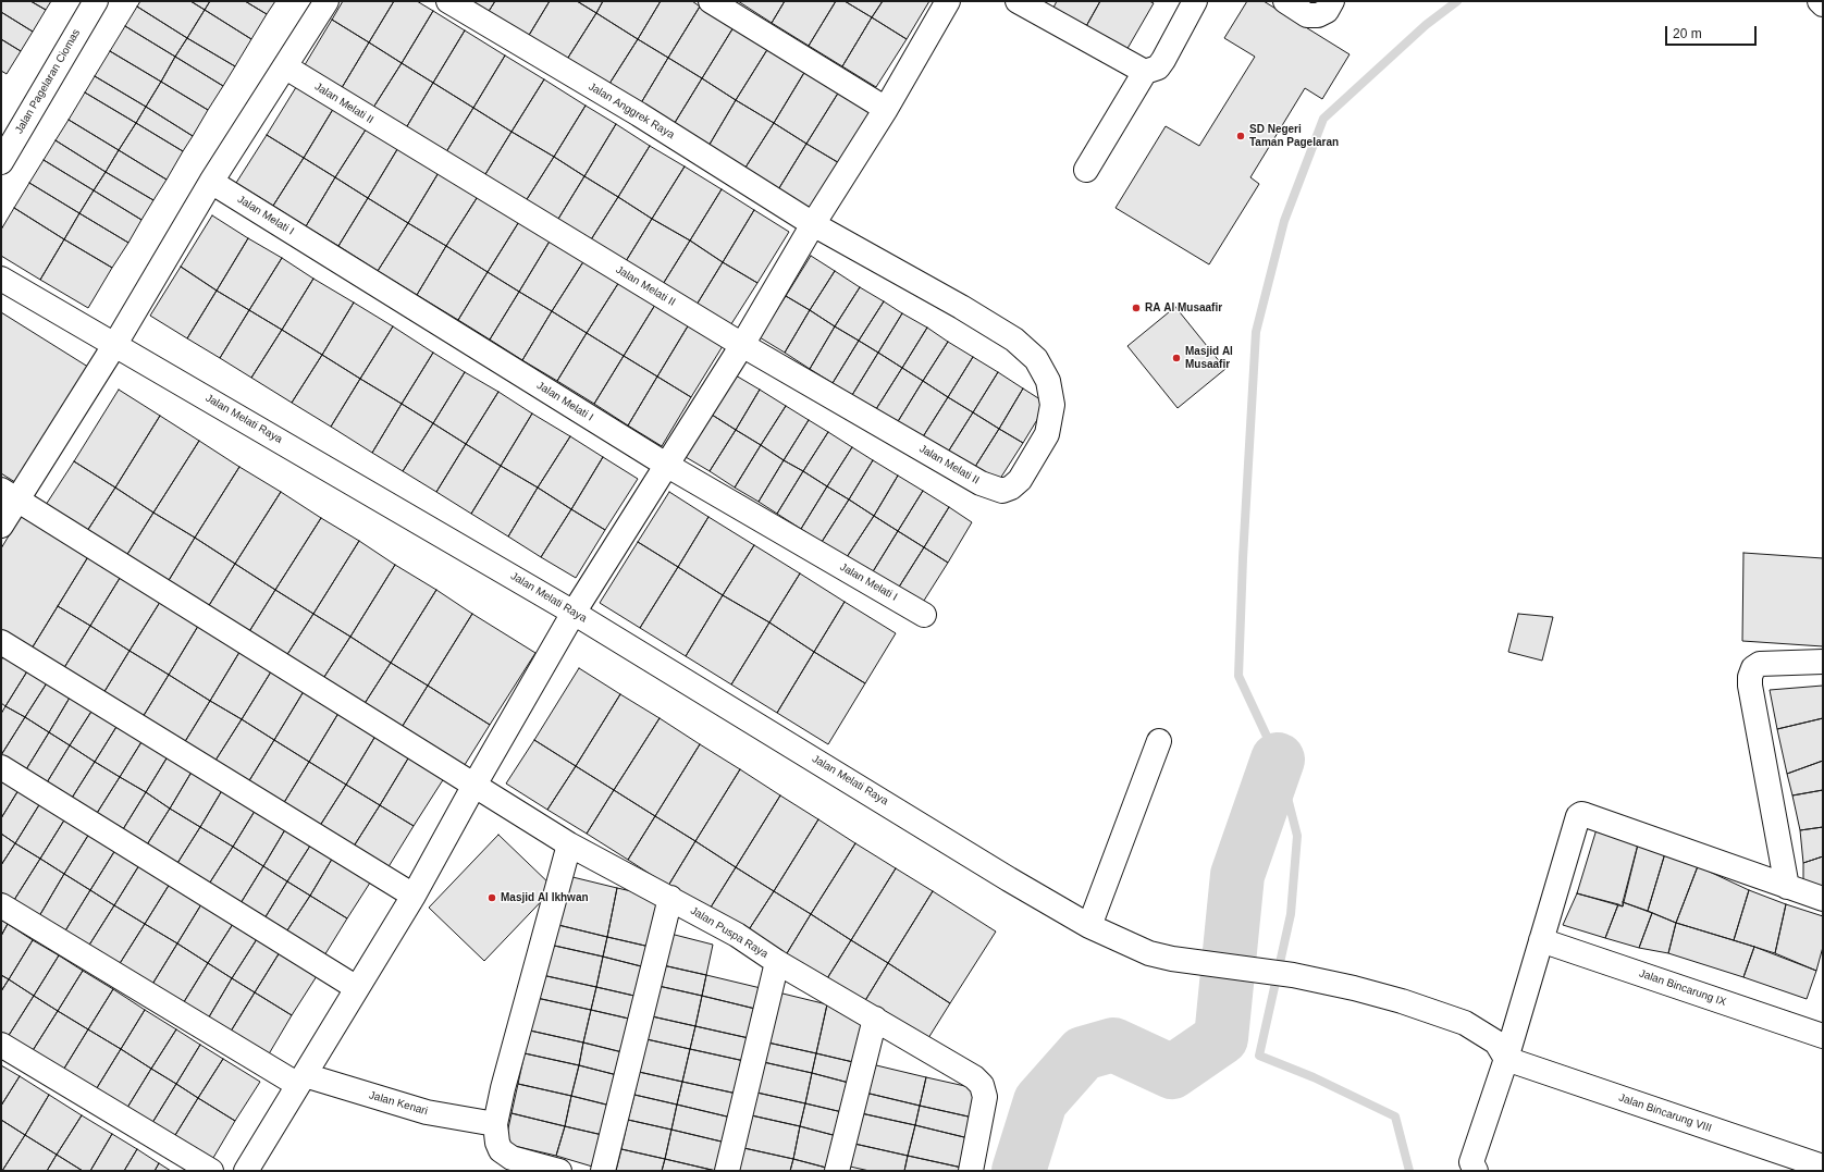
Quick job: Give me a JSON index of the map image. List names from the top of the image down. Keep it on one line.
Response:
{"streets":{"street":["Jalan Pagelaran Ciomas","Jalan Melati II","Jalan Anggrek Raya","Jalan Melati I","Jalan Melati Raya","Jalan Puspa Raya","Jalan Bincarung IX","Jalan Kenari","Jalan Bincarung VIII"]},"crossings":[["Jalan Melati II","Jalan Anggrek Raya"],["Jalan Melati Raya","Jalan Bincarung VIII"]],"places":["SD Negeri Taman Pagelaran","RA Al Musaafir","Masjid Al Musaafir","Masjid Al Ikhwan"],"scale_bar":"20 m"}
